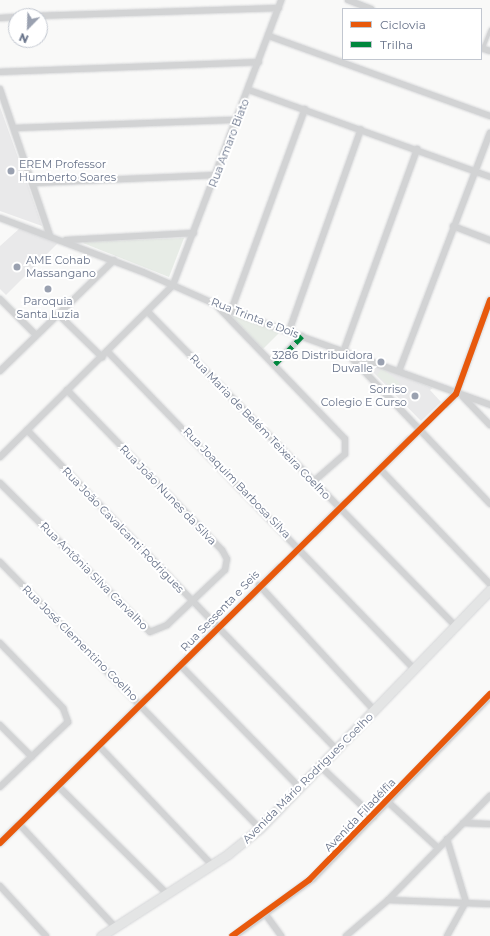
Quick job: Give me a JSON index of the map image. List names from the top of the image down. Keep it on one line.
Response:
{"streets":{"main road":["Avenida Mário Rodrigues Coelho"],"street":["Rua Amaro Biato","Rua Trinta e Dois","Rua Maria de Belém Teixeira Coelho","Rua Joaquim Barbosa Silva","Rua João Nunes da Silva","Rua João Cavalcanti Rodrigues","Rua Antônia Silva Carvalho","Rua Sessenta e Seis","Rua José Clementino Coelho","Avenida Filadélfia"]},"crossings":[["Rua Amaro Biato","Rua Trinta e Dois"],["Rua Trinta e Dois","Rua Sessenta e Seis"],["Rua Maria de Belém Teixeira Coelho","Rua Sessenta e Seis"],["Rua Maria de Belém Teixeira Coelho","Avenida Mário Rodrigues Coelho"],["Rua Joaquim Barbosa Silva","Rua Sessenta e Seis"],["Rua Joaquim Barbosa Silva","Avenida Mário Rodrigues Coelho"],["Rua João Nunes da Silva","Rua João Cavalcanti Rodrigues"],["Rua João Nunes da Silva","Rua Antônia Silva Carvalho"],["Rua João Cavalcanti Rodrigues","Rua Antônia Silva Carvalho"],["Rua João Cavalcanti Rodrigues","Rua Sessenta e Seis"],["Rua João Cavalcanti Rodrigues","Avenida Mário Rodrigues Coelho"],["Rua Sessenta e Seis","Rua José Clementino Coelho"],["Rua José Clementino Coelho","Avenida Mário Rodrigues Coelho"]],"places":["EREM Professor Humberto Soares","AME Cohab Massangano","Paroquia Santa Luzia","3286 Distribuidora Duvalle","Sorriso Colegio E Curso"],"legend":["Ciclovia","Trilha"],"north":"bottom left"}
